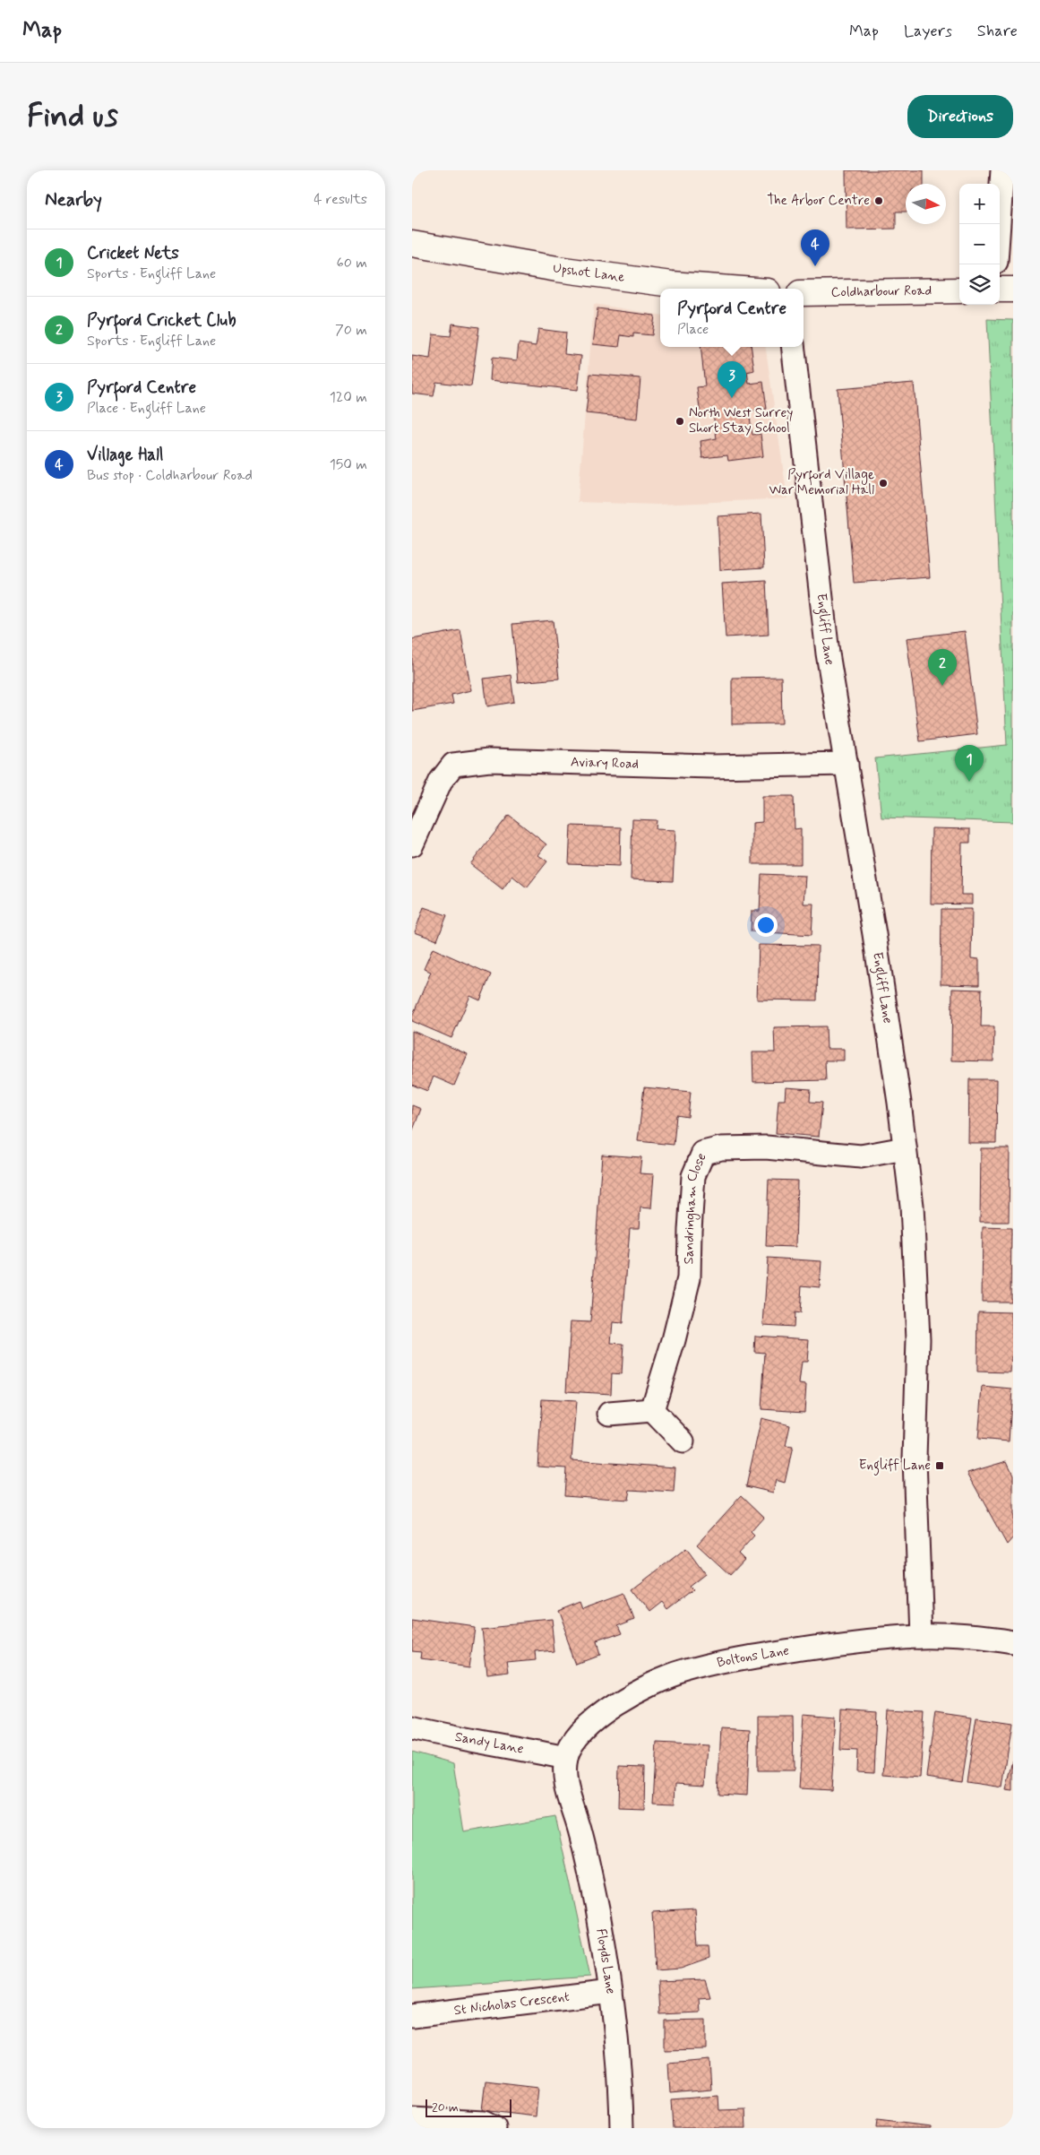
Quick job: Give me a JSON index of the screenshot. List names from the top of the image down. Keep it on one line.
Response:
{"streets":{"main road":["Upshot Lane","Coldharbour Road"],"street":["Engliff Lane","Aviary Road","Sandringham Close","Boltons Lane","Sandy Lane","Floyds Lane","St Nicholas Crescent"]},"crossings":[["Engliff Lane","Aviary Road"],["Engliff Lane","Sandringham Close"],["Engliff Lane","Boltons Lane"],["Boltons Lane","Sandy Lane"],["Boltons Lane","Floyds Lane"],["Floyds Lane","St Nicholas Crescent"]],"places":{"other":["The Arbor Centre","North West Surrey Short Stay School","Pyrford Village War Memorial Hall"],"transit":["Engliff Lane"]},"scale_bar":"20 m","north":"right","page":{"header":"Map","nav":["Map","Layers","Share"],"buttons":"Directions","title":"Find us","heading":["Nearby","4 results"],"map_buttons":["+","−"],"list":[{"mark":"1","name":"Cricket Nets","note":"Sports · Engliff Lane","value":"60 m"},{"mark":"2","name":"Pyrford Cricket Club","note":"Sports · Engliff Lane","value":"70 m"},{"mark":"3","name":"Pyrford Centre","note":"Place · Engliff Lane","value":"120 m"},{"mark":"4","name":"Village Hall","note":"Bus stop · Coldharbour Road","value":"150 m"}],"pins":["4","3","2","1"],"popup":["Pyrford Centre","Place"],"scale":"20 m"}}
